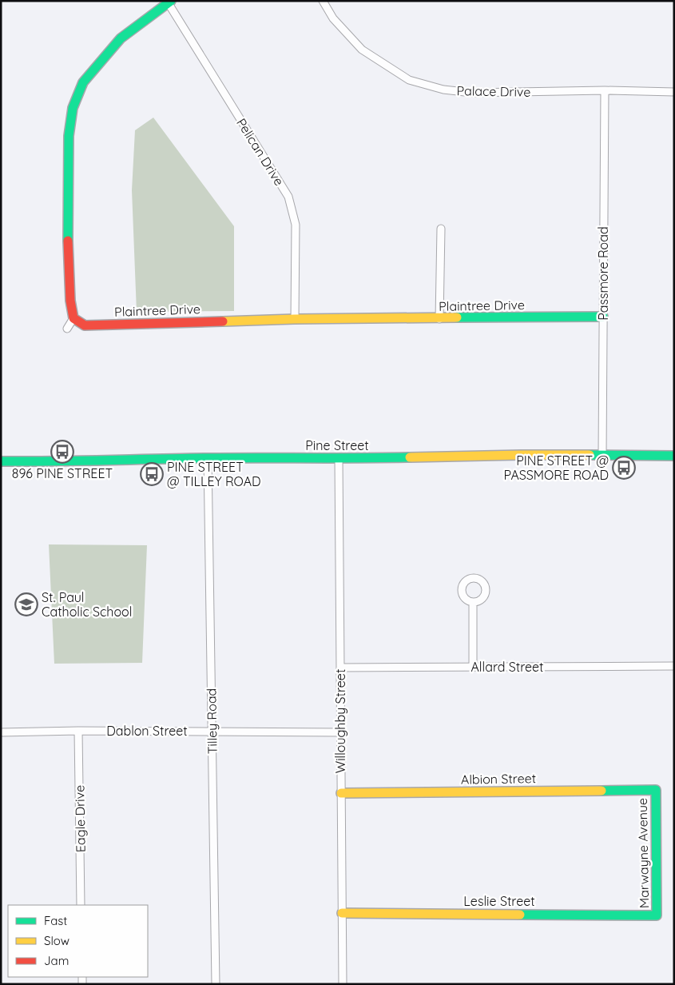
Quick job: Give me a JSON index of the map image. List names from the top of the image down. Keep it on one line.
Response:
{"streets":{"street":["Palace Drive","Pelican Drive","Passmore Road","Plaintree Drive","Pine Street","Allard Street","Tilley Road","Willoughby Street","Dablon Street","Albion Street","Eagle Drive","Marwayne Avenue","Leslie Street"]},"crossings":[["Palace Drive","Passmore Road"],["Pelican Drive","Plaintree Drive"],["Passmore Road","Plaintree Drive"],["Passmore Road","Pine Street"],["Pine Street","Tilley Road"],["Pine Street","Willoughby Street"],["Allard Street","Willoughby Street"],["Tilley Road","Dablon Street"],["Willoughby Street","Dablon Street"],["Willoughby Street","Albion Street"],["Willoughby Street","Leslie Street"],["Dablon Street","Eagle Drive"],["Albion Street","Marwayne Avenue"],["Marwayne Avenue","Leslie Street"]],"places":{"bus stop":["896 PINE STREET","PINE STREET @ PASSMORE ROAD","PINE STREET @ TILLEY ROAD"],"school or university":["St. Paul Catholic School"]},"legend":["Fast","Slow","Jam"]}
